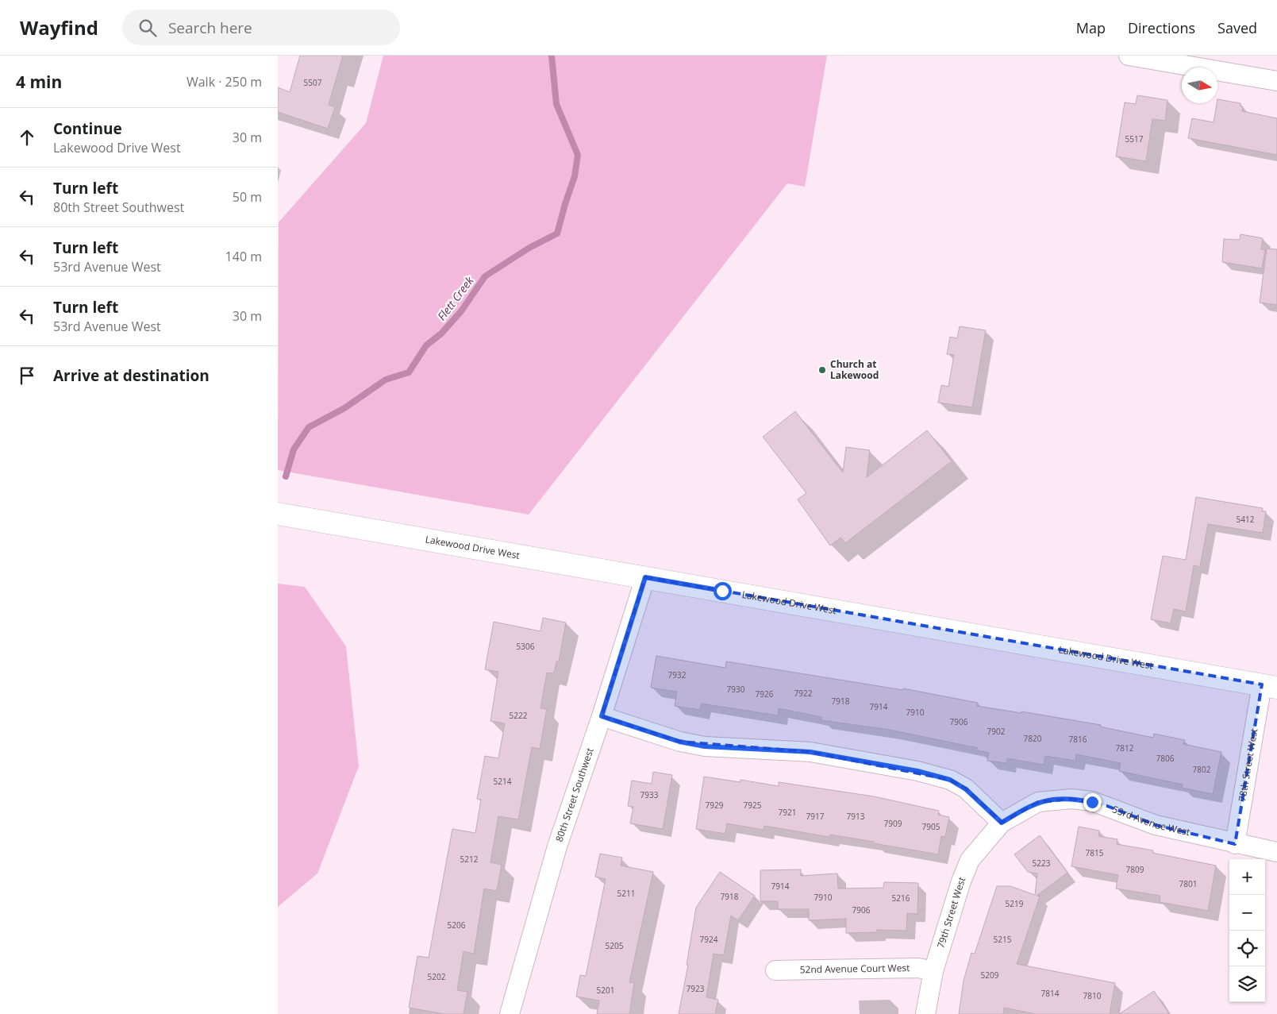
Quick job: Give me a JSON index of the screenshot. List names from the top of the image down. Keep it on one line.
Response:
{"streets":{"main road":["Lakewood Drive West"],"street":["78th Street West","80th Street Southwest","53rd Avenue West","79th Street West","52nd Avenue Court West"]},"crossings":[["Lakewood Drive West","78th Street West"],["Lakewood Drive West","80th Street Southwest"],["78th Street West","53rd Avenue West"],["53rd Avenue West","79th Street West"],["79th Street West","52nd Avenue Court West"]],"water":["Flett Creek"],"places":["Church at Lakewood"],"house_numbers":["5507","5517","5412","5306","7932","7930","7922","7926","7918","7914","7910","5222","7906","7902","7820","7816","7812","7806","7802","5214","7933","7929","7925","7921","7917","7913","7909","7905","7815","5212","5223","7809","7801","7914","5211","7918","7910","5216","5219","7906","5206","7924","5215","5205","5209","5202","7923","5201","7814","7810"],"north":"right","page":{"header":"Wayfind","search":"Search here","nav":["Map","Directions","Saved"],"heading":["4 min","Walk · 250 m"],"list":[["Continue","Lakewood Drive West","30 m"],["Turn left","80th Street Southwest","50 m"],["Turn left","53rd Avenue West","140 m"],["Turn left","53rd Avenue West","30 m"],"Arrive at destination"],"map_buttons":["+","−"]}}
